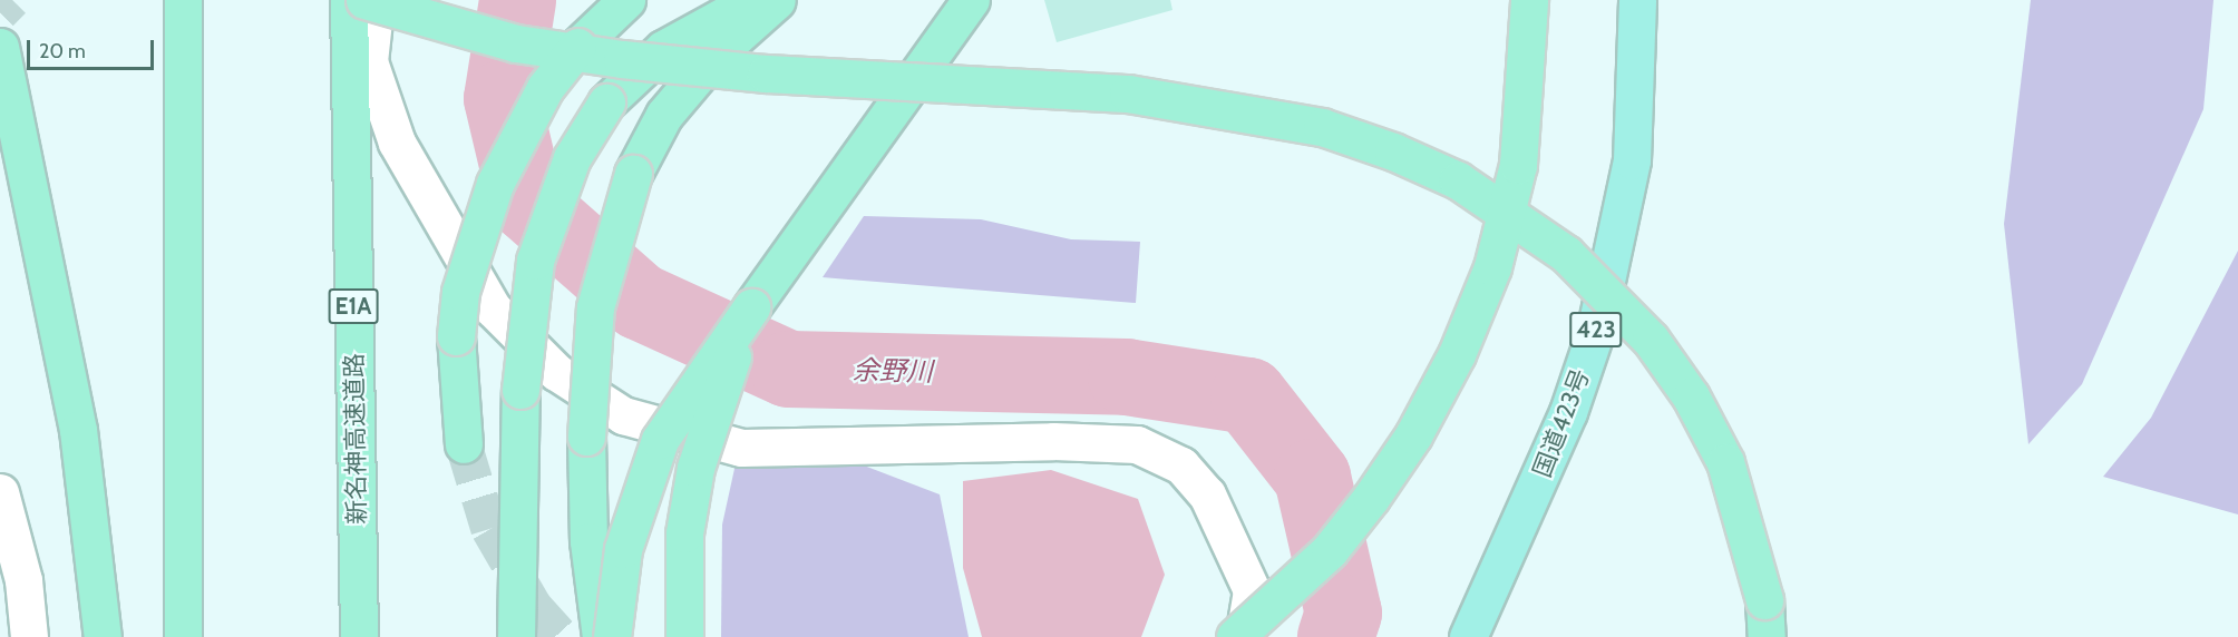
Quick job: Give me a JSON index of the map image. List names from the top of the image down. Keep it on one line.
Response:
{"streets":{"highway":["E1A","423","国道423号","新名神高速道路"]},"water":["余野川"],"scale_bar":"20 m"}
